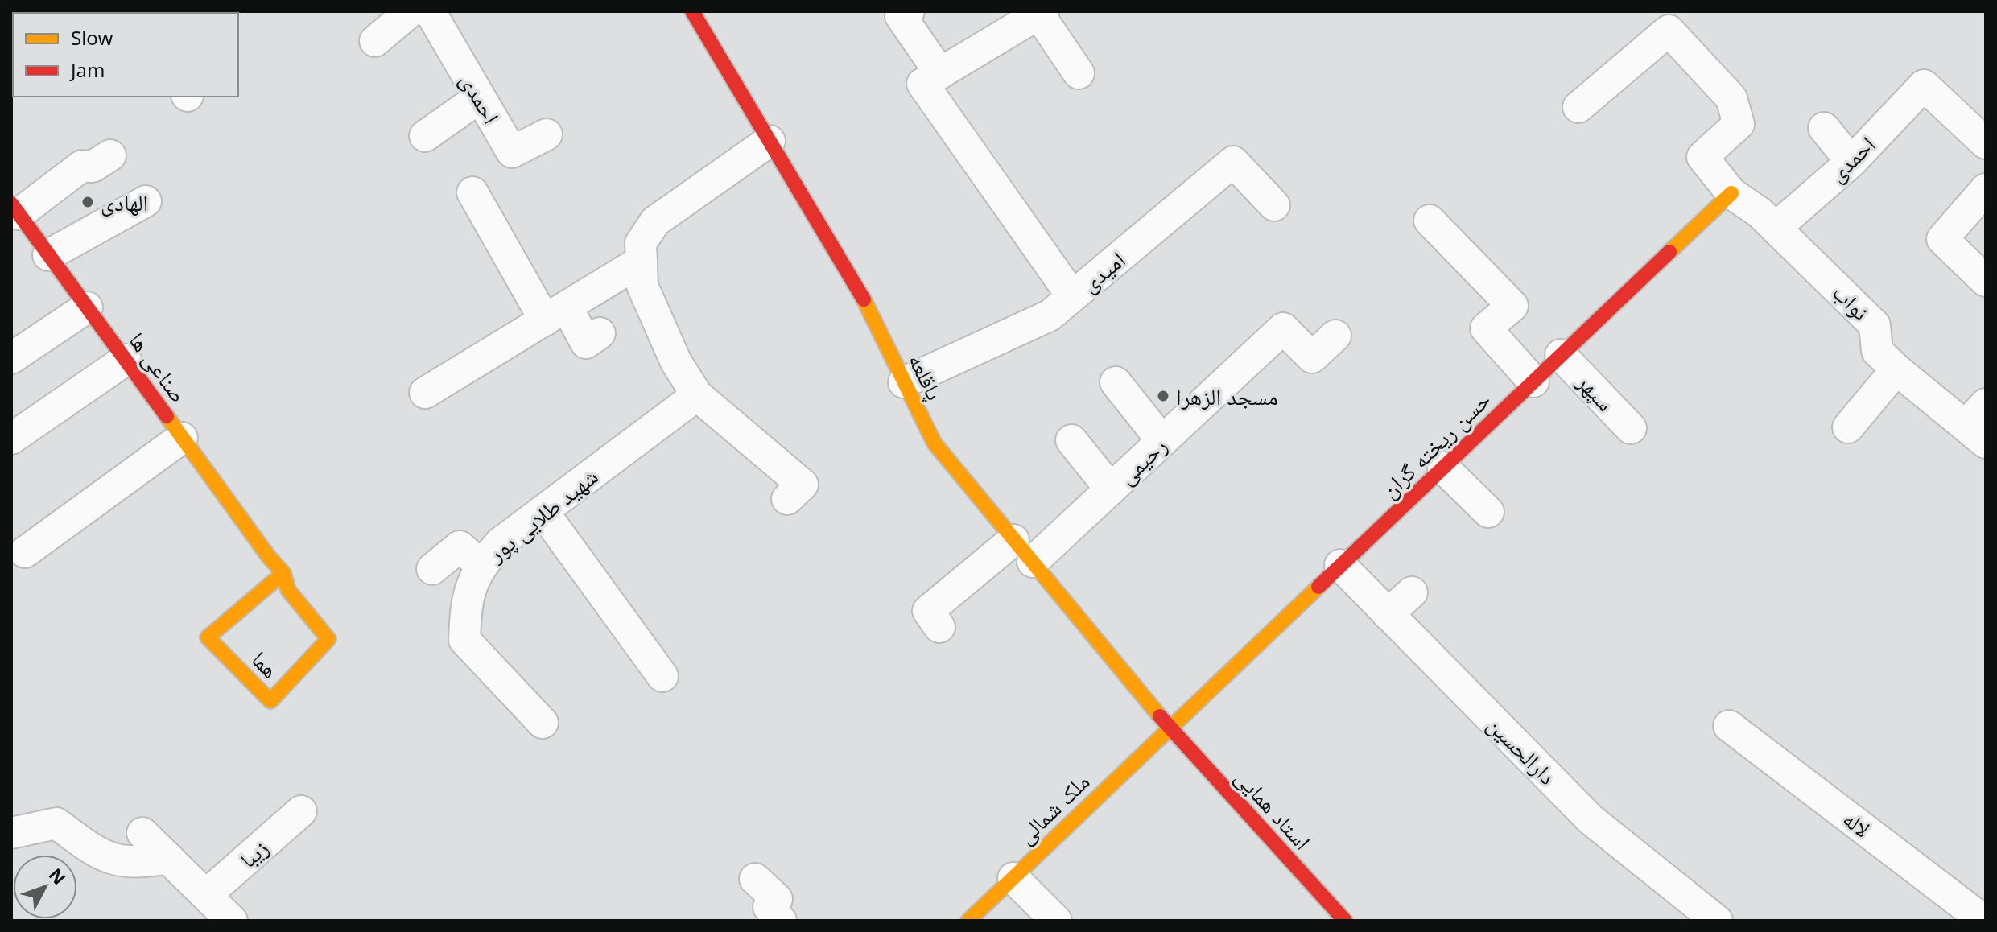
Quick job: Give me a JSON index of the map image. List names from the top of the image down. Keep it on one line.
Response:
{"streets":{"street":["احمدی","امیدی","نواب","صناعی ها","پاقلعه","سپهر","حسن ریخته گران","رحیمی","شهید طلایی پور","هما","دارالحسین","ملک شمالی","استاد همایی","لاله","زیبا"]},"crossings":[["احمدی","نواب"],["امیدی","پاقلعه"],["نواب","حسن ریخته گران"],["صناعی ها","هما"],["پاقلعه","حسن ریخته گران"],["پاقلعه","رحیمی"],["پاقلعه","ملک شمالی"],["پاقلعه","استاد همایی"],["سپهر","حسن ریخته گران"],["حسن ریخته گران","دارالحسین"],["حسن ریخته گران","ملک شمالی"],["حسن ریخته گران","استاد همایی"],["ملک شمالی","استاد همایی"]],"places":["الهادی","مسجد الزهرا"],"legend":["Slow","Jam"],"north":"top right"}
